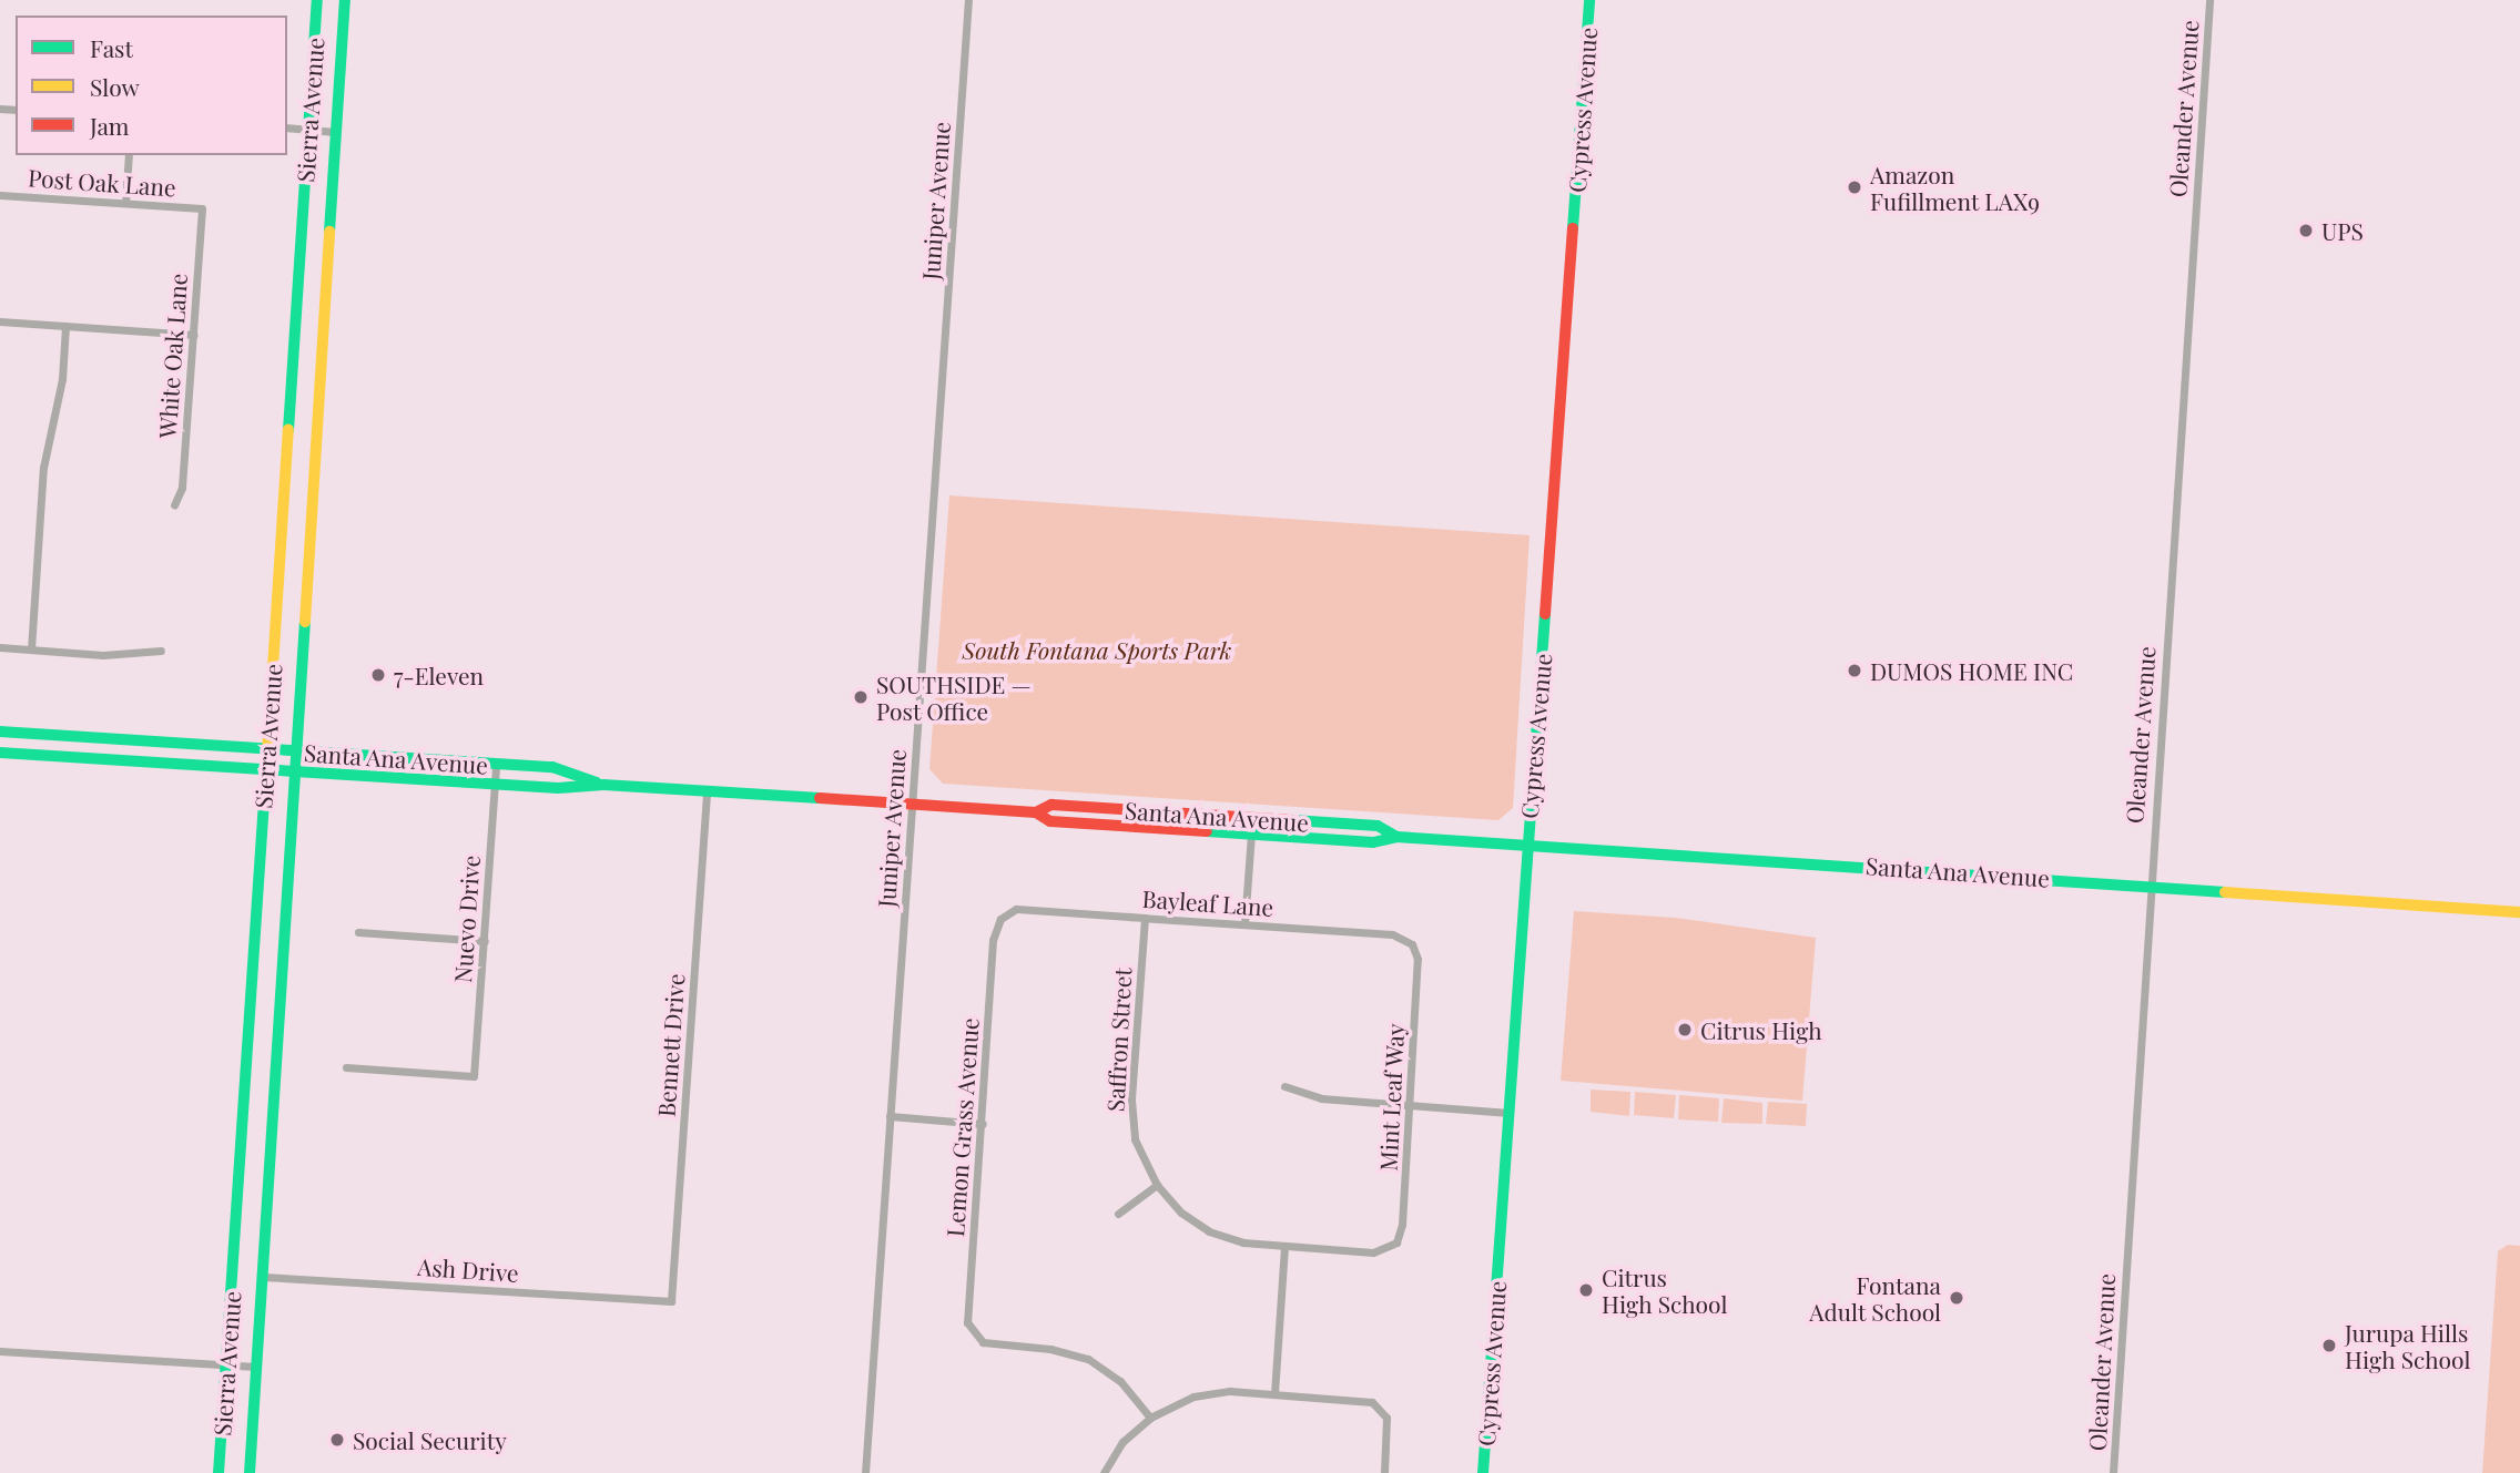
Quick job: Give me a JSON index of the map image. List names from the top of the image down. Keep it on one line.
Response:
{"streets":{"street":["Oleander Avenue","Sierra Avenue","Cypress Avenue","Post Oak Lane","Juniper Avenue","White Oak Lane","Santa Ana Avenue","Bayleaf Lane","Nuevo Drive","Saffron Street","Bennett Drive","Mint Leaf Way","Lemon Grass Avenue","Ash Drive"]},"crossings":[["Oleander Avenue","Santa Ana Avenue"],["Sierra Avenue","Santa Ana Avenue"],["Sierra Avenue","Ash Drive"],["Cypress Avenue","Santa Ana Avenue"],["Post Oak Lane","White Oak Lane"],["Juniper Avenue","Santa Ana Avenue"],["Santa Ana Avenue","Nuevo Drive"],["Santa Ana Avenue","Bennett Drive"],["Bayleaf Lane","Saffron Street"],["Bayleaf Lane","Mint Leaf Way"],["Bayleaf Lane","Lemon Grass Avenue"],["Saffron Street","Mint Leaf Way"],["Bennett Drive","Ash Drive"]],"parks":["South Fontana Sports Park"],"places":["Amazon Fufillment LAX9","UPS","DUMOS HOME INC","7-Eleven","SOUTHSIDE — Post Office","Citrus High","Citrus High School","Fontana Adult School","Jurupa Hills High School","Social Security"],"legend":["Fast","Slow","Jam"]}
